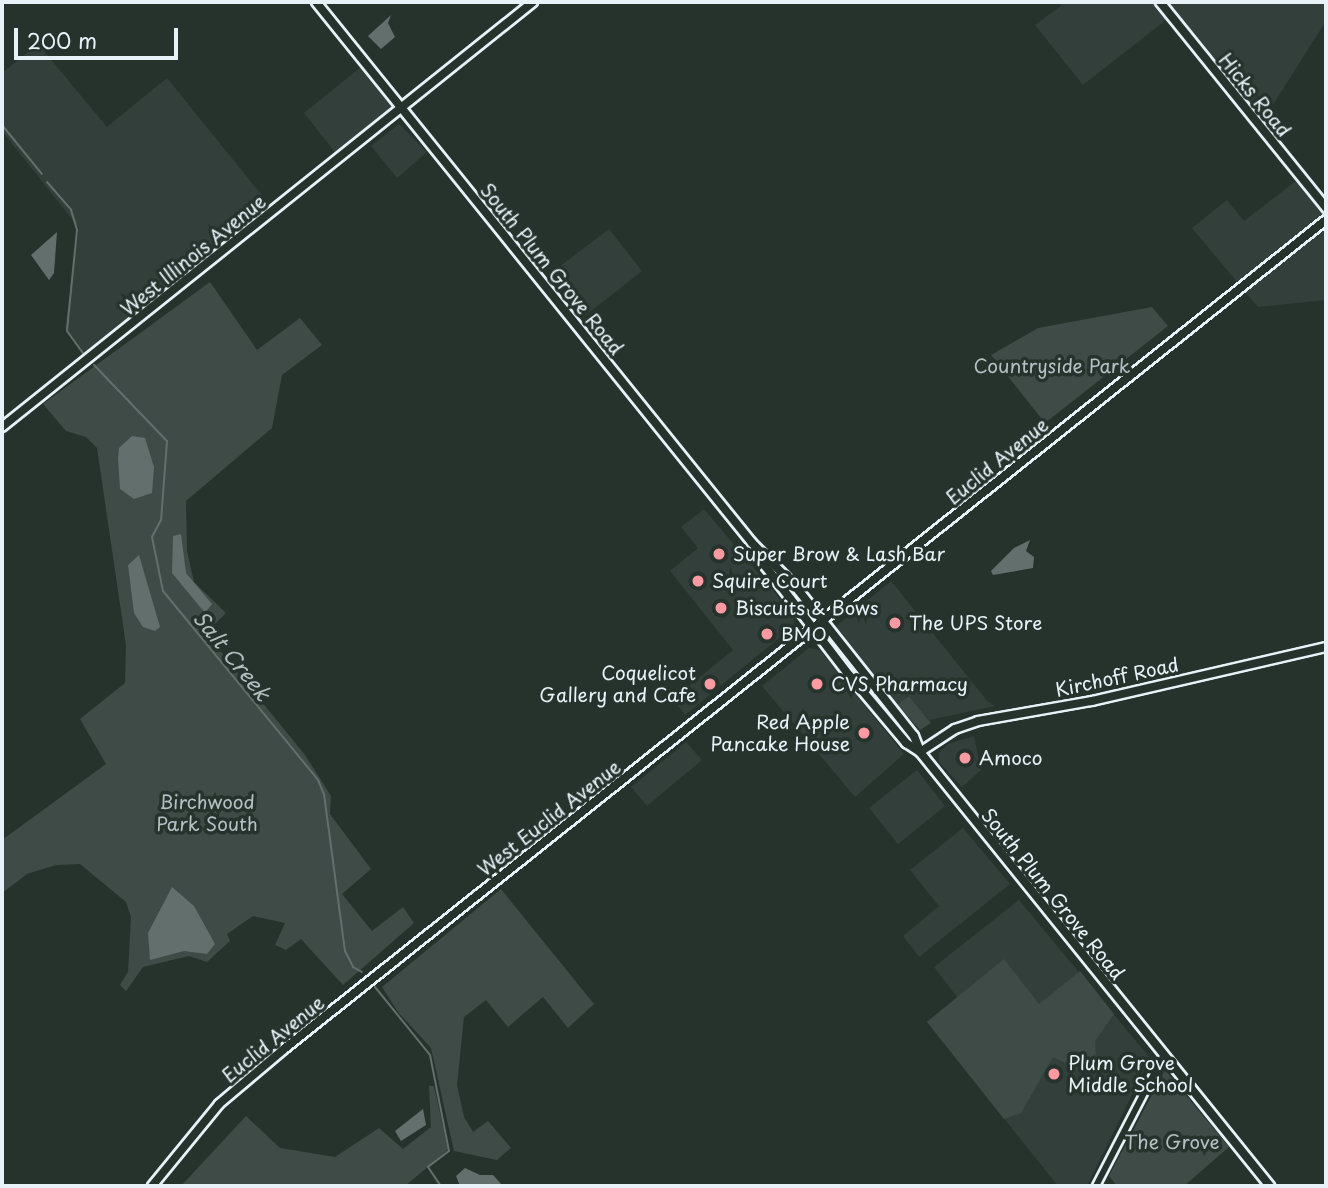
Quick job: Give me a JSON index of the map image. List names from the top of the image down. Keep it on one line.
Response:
{"streets":{"main road":["Hicks Road","West Illinois Avenue","South Plum Grove Road","Euclid Avenue","Kirchoff Road","West Euclid Avenue"]},"crossings":[["West Illinois Avenue","South Plum Grove Road"],["South Plum Grove Road","Euclid Avenue"],["South Plum Grove Road","Kirchoff Road"],["Euclid Avenue","West Euclid Avenue"]],"water":["Salt Creek"],"parks":["Countryside Park","Birchwood Park South","The Grove"],"places":["Super Brow & Lash Bar","Squire Court","Biscuits & Bows","The UPS Store","BMO","Coquelicot Gallery and Cafe","CVS Pharmacy","Red Apple Pancake House","Amoco","Plum Grove Middle School"],"scale_bar":"200 m"}
